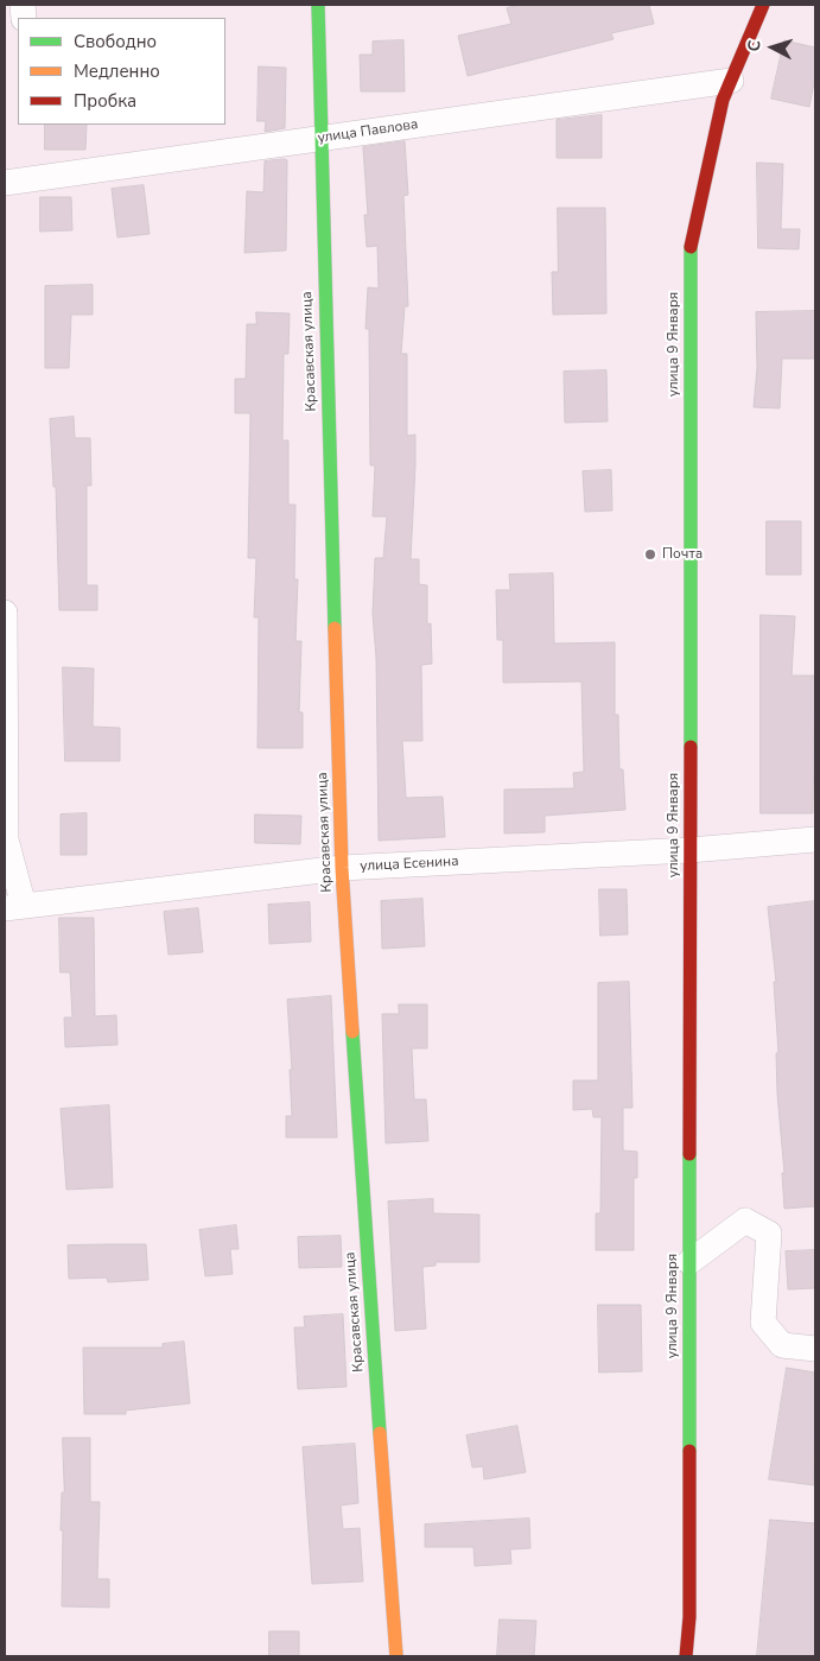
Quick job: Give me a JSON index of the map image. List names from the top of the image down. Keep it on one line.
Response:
{"streets":{"main road":["улица 9 Января","Красавская улица"],"street":["улица Павлова","улица Есенина"]},"crossings":[["улица Павлова","улица 9 Января"],["улица Павлова","Красавская улица"],["улица 9 Января","улица Есенина"],["Красавская улица","улица Есенина"]],"places":["Почта"],"legend":["Свободно","Медленно","Пробка"],"north":"left"}
